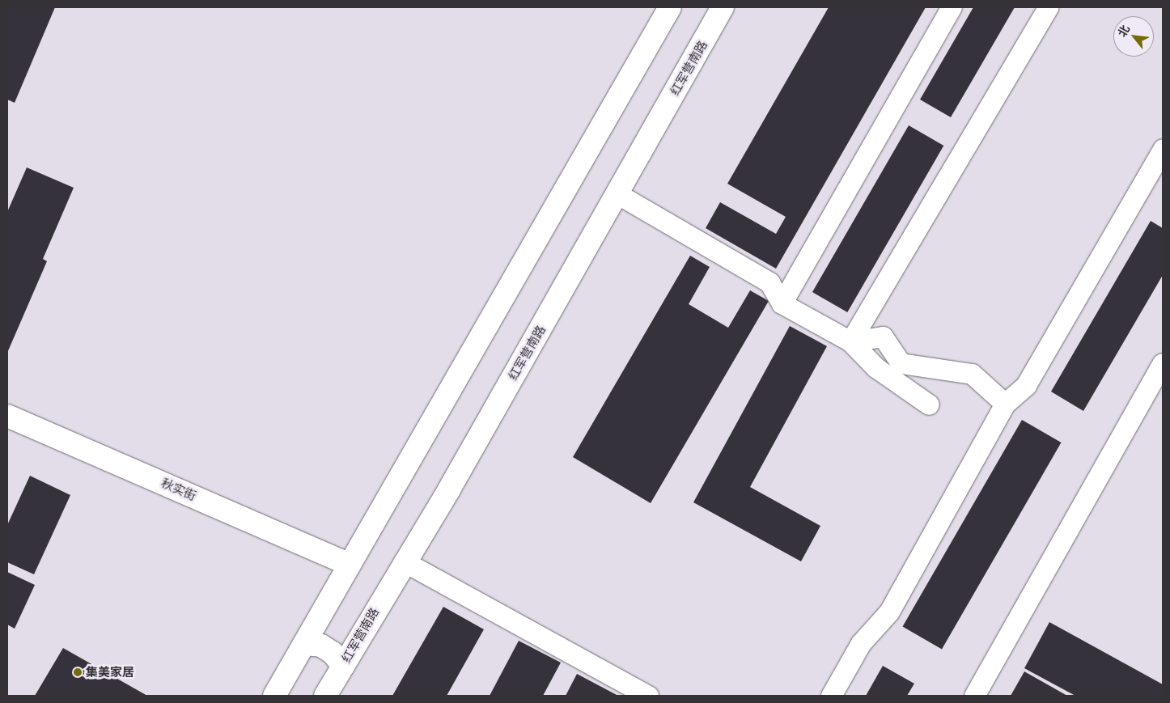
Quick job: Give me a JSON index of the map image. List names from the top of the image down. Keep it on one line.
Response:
{"streets":{"main road":["红军营南路","秋实街"]},"places":["集美家居"],"north":"top left"}
